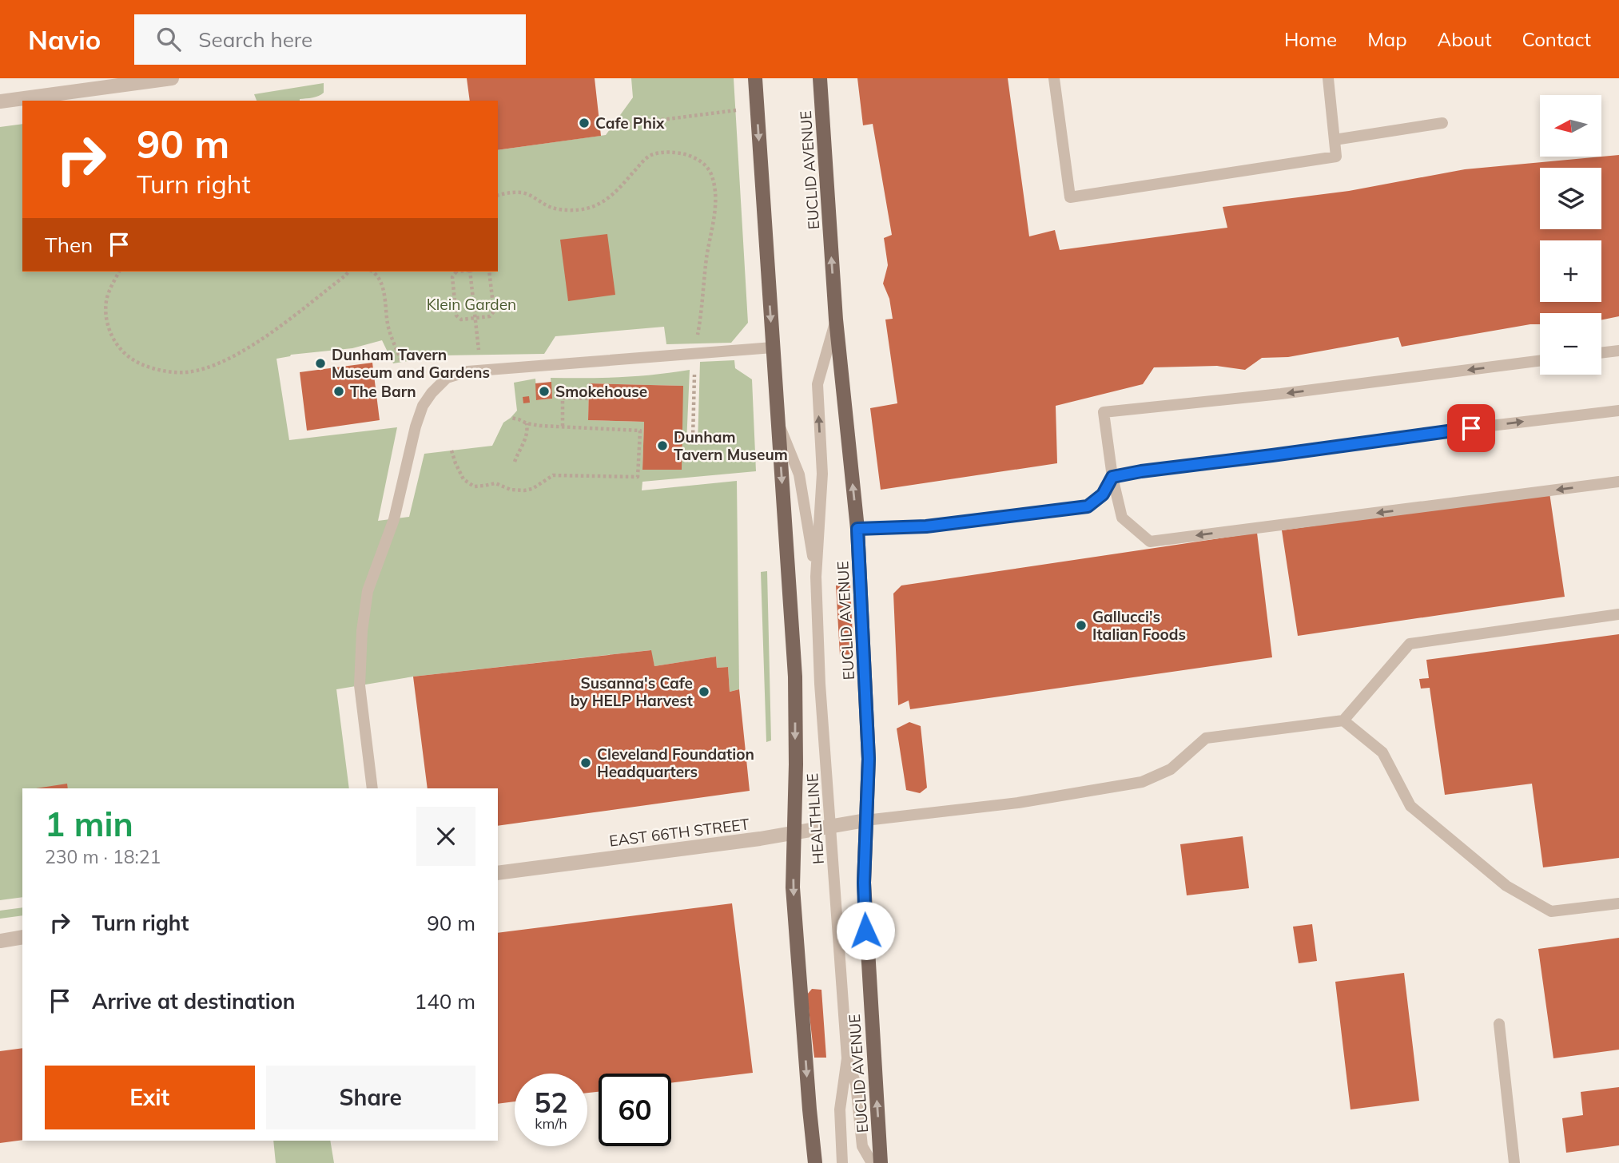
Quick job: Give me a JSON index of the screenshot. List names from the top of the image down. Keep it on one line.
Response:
{"streets":{"main road":["EUCLID AVENUE"],"street":["EAST 66TH STREET"],"lane":["HEALTHLINE"]},"crossings":[["EUCLID AVENUE","HEALTHLINE"],["EUCLID AVENUE","EAST 66TH STREET"],["HEALTHLINE","EAST 66TH STREET"]],"parks":["Klein Garden"],"places":["Cafe Phix","Dunham Tavern Museum and Gardens","The Barn","Smokehouse","Dunham Tavern Museum","Gallucci's Italian Foods","Susanna's Cafe by HELP Harvest","Cleveland Foundation Headquarters"],"north":"left","page":{"header":"Navio","search":"Search here","nav":["Home","Map","About","Contact"],"map_buttons":["+","−"],"turn":["90 m","Turn right"],"then":"Then","heading":["1 min","230 m · 18:21"],"list":[{"name":"Turn right","value":"90 m"},{"name":"Arrive at destination","value":"140 m"}],"buttons":["Exit","Share"],"speed":"52 km/h","limit":"60"}}
